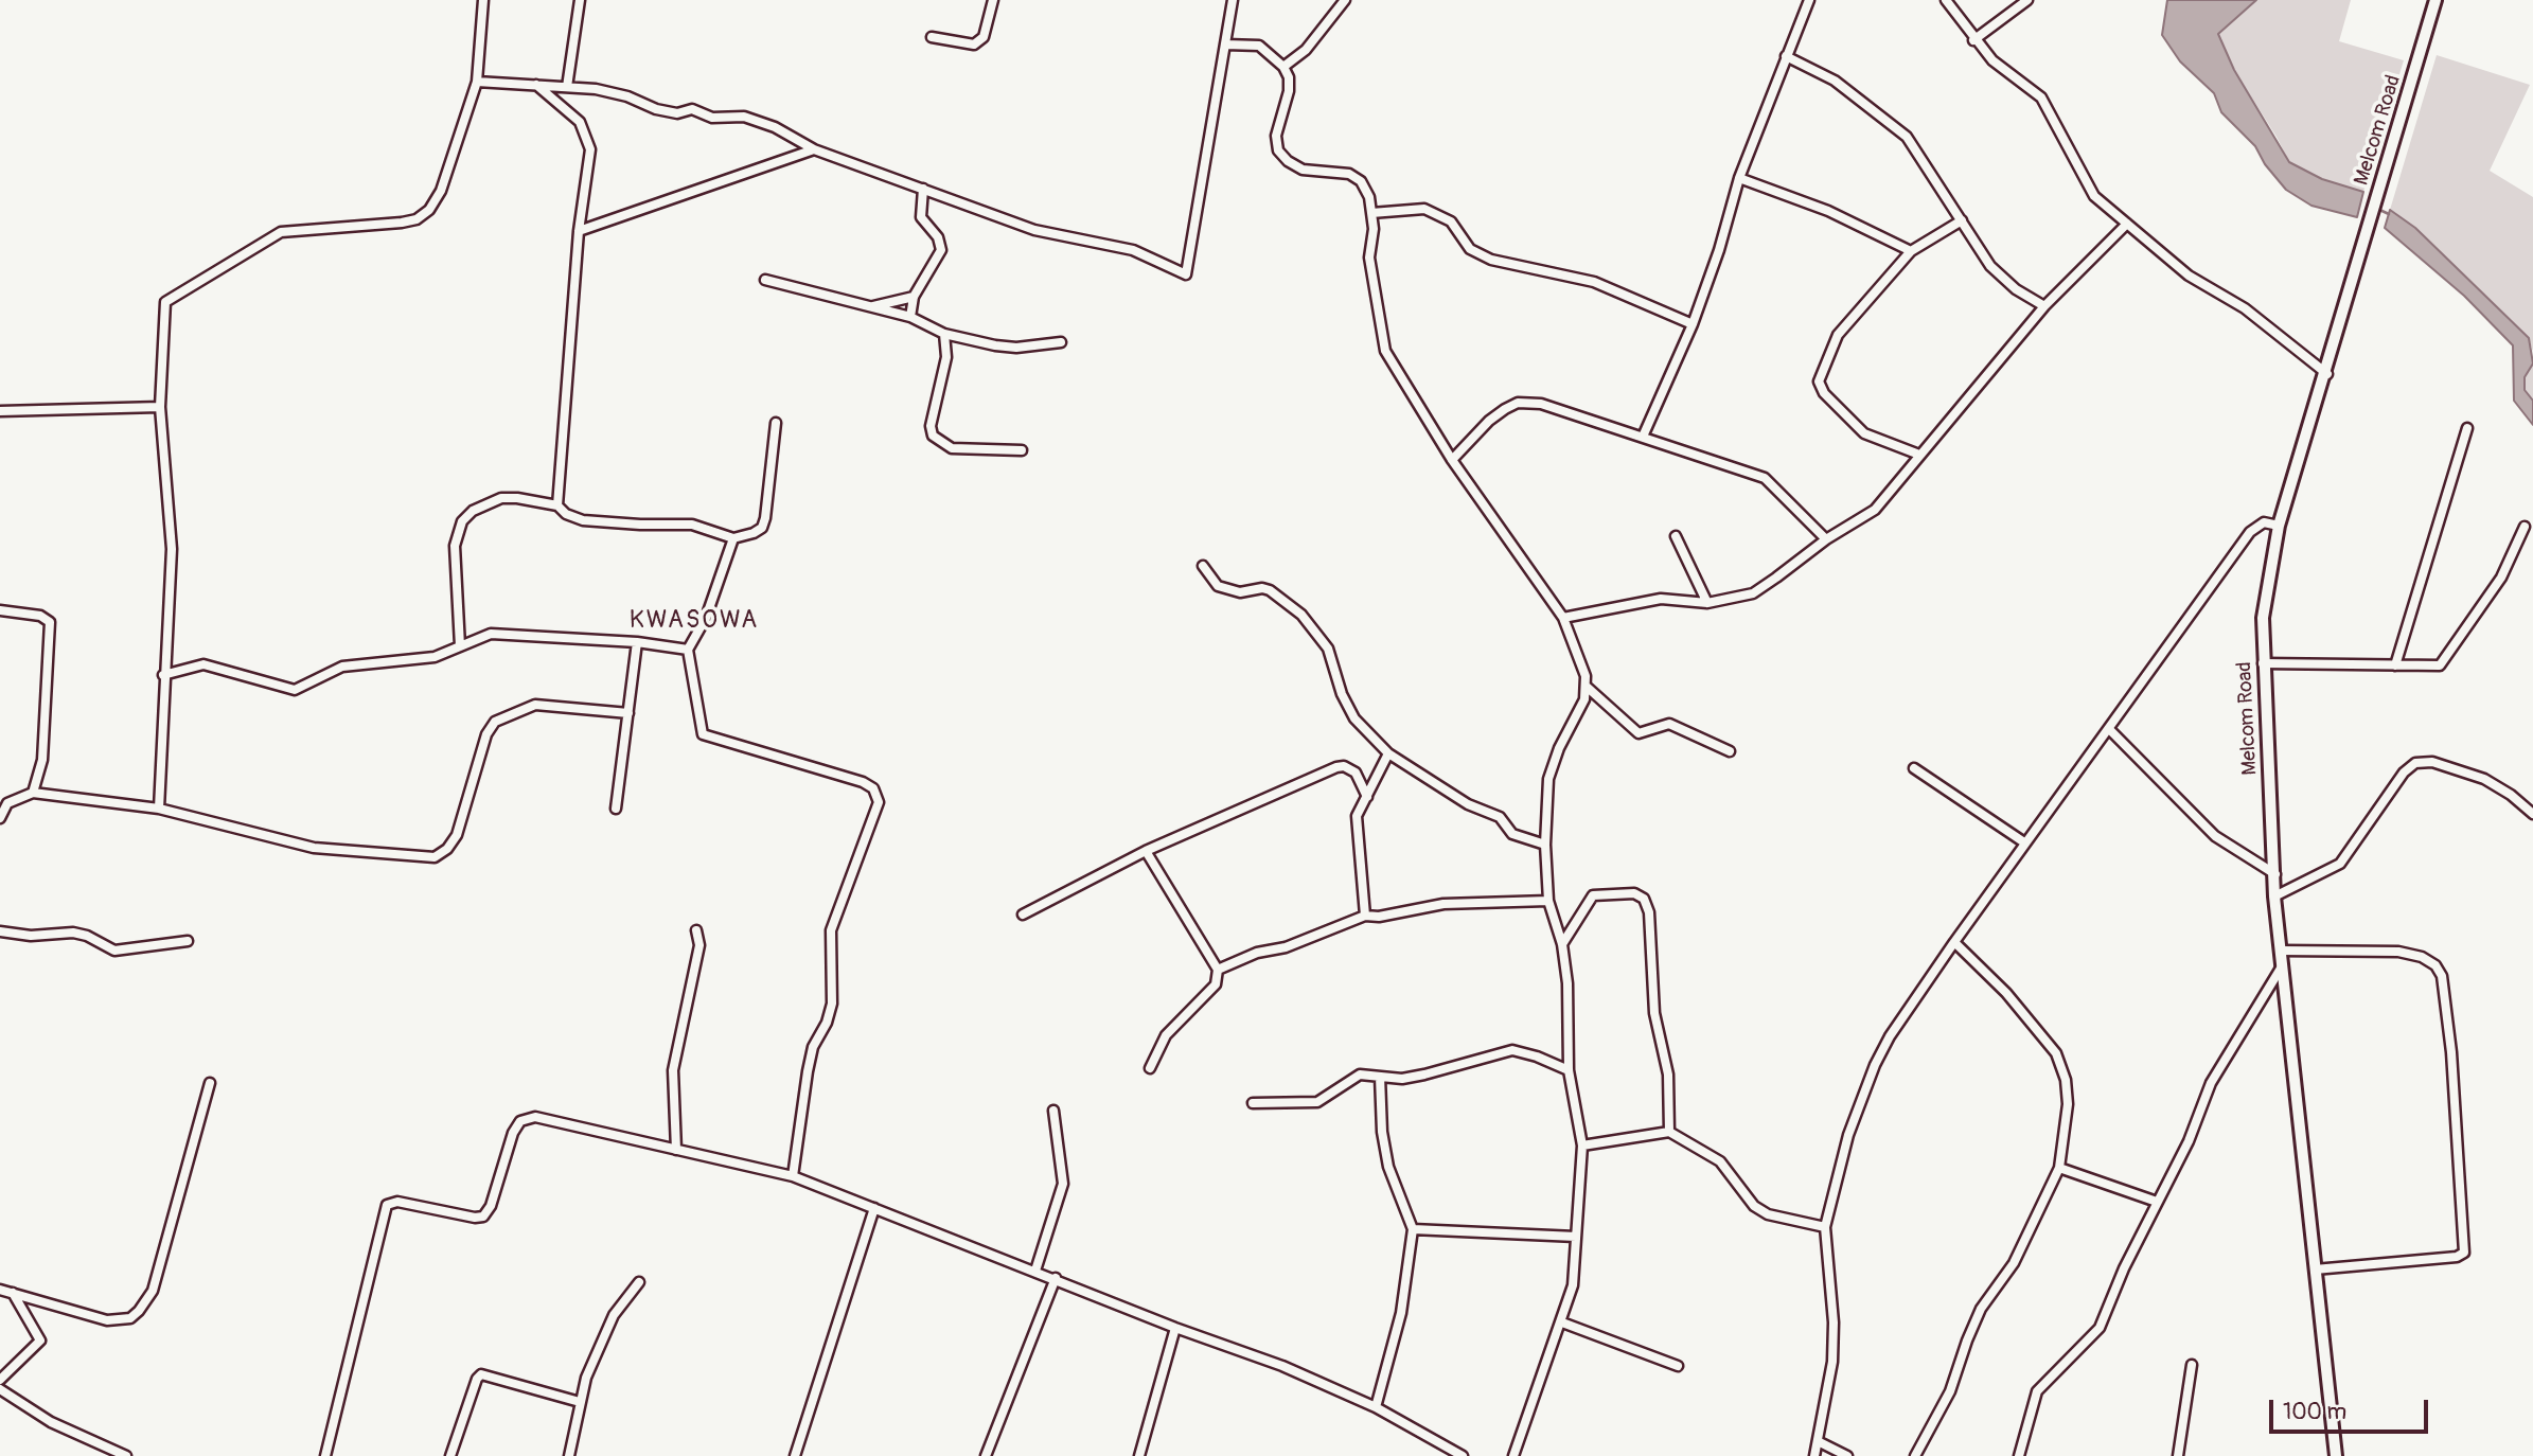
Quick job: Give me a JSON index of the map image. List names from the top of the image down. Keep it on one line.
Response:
{"streets":{"main road":["Melcom Road"]},"districts":["KWASOWA"],"scale_bar":"100 m"}
